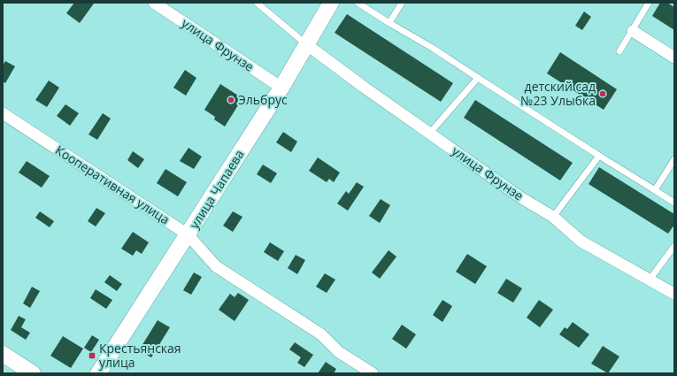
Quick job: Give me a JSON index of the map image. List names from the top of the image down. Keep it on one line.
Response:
{"streets":{"street":["улица Фрунзе","Кооперативная улица","улица Чапаева"]},"crossings":[["улица Фрунзе","улица Чапаева"],["Кооперативная улица","улица Чапаева"]],"places":{"other":["детский сад №23 Улыбка","Эльбрус"],"transit":["Крестьянская улица"]}}
